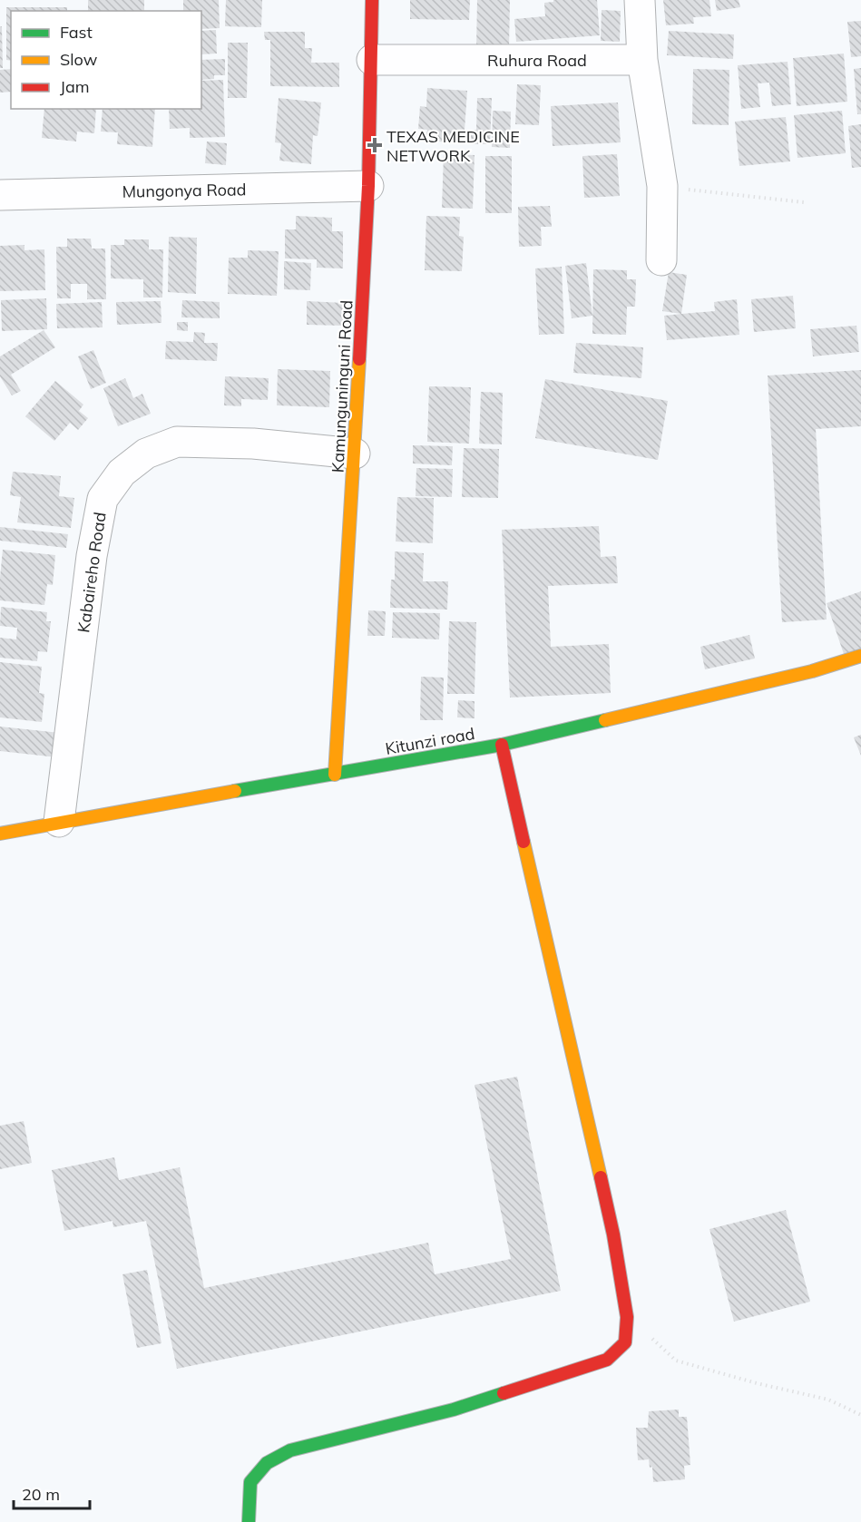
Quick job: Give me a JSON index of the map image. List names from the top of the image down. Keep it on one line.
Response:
{"streets":{"street":["Ruhura Road","Mungonya Road","Kamunguninguni Road","Kabaireho Road","Kitunzi road"]},"crossings":[["Ruhura Road","Kamunguninguni Road"],["Mungonya Road","Kamunguninguni Road"],["Kamunguninguni Road","Kabaireho Road"],["Kamunguninguni Road","Kitunzi road"],["Kabaireho Road","Kitunzi road"]],"places":{"health":["TEXAS MEDICINE NETWORK"]},"legend":["Fast","Slow","Jam"],"scale_bar":"20 m"}
